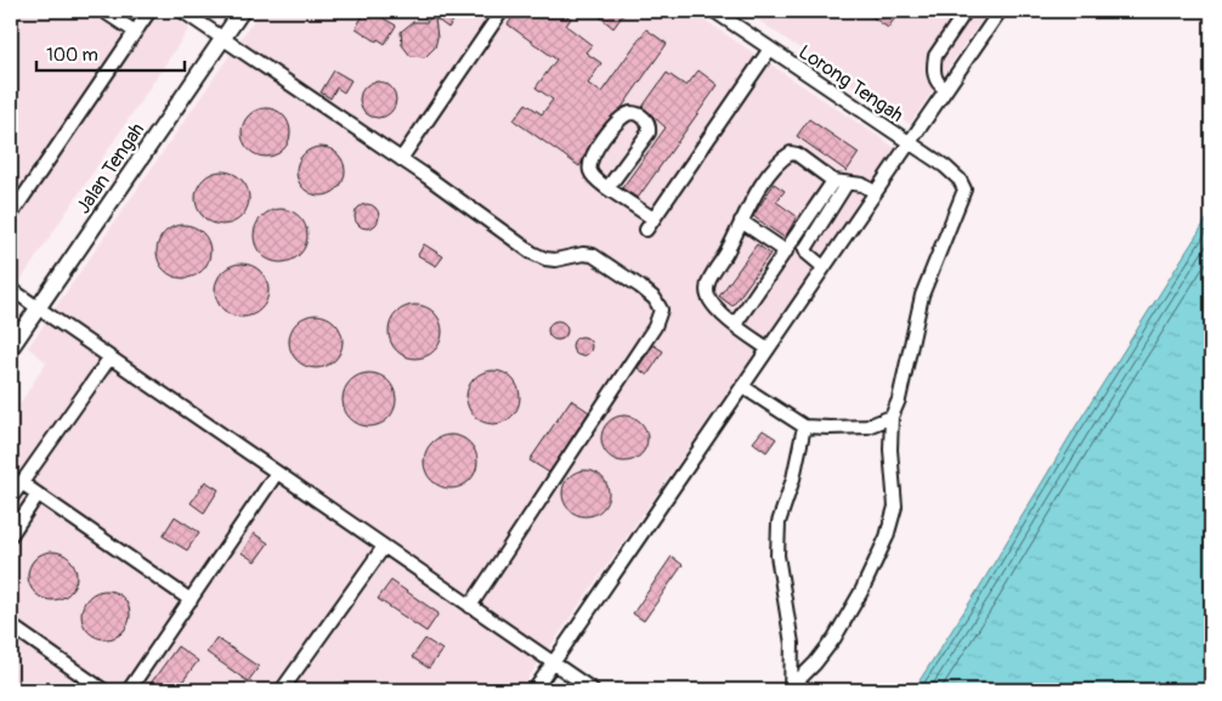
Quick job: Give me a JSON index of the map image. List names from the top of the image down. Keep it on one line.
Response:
{"streets":{"main road":["Jalan Tengah"],"street":["Lorong Tengah"]},"scale_bar":"100 m"}
